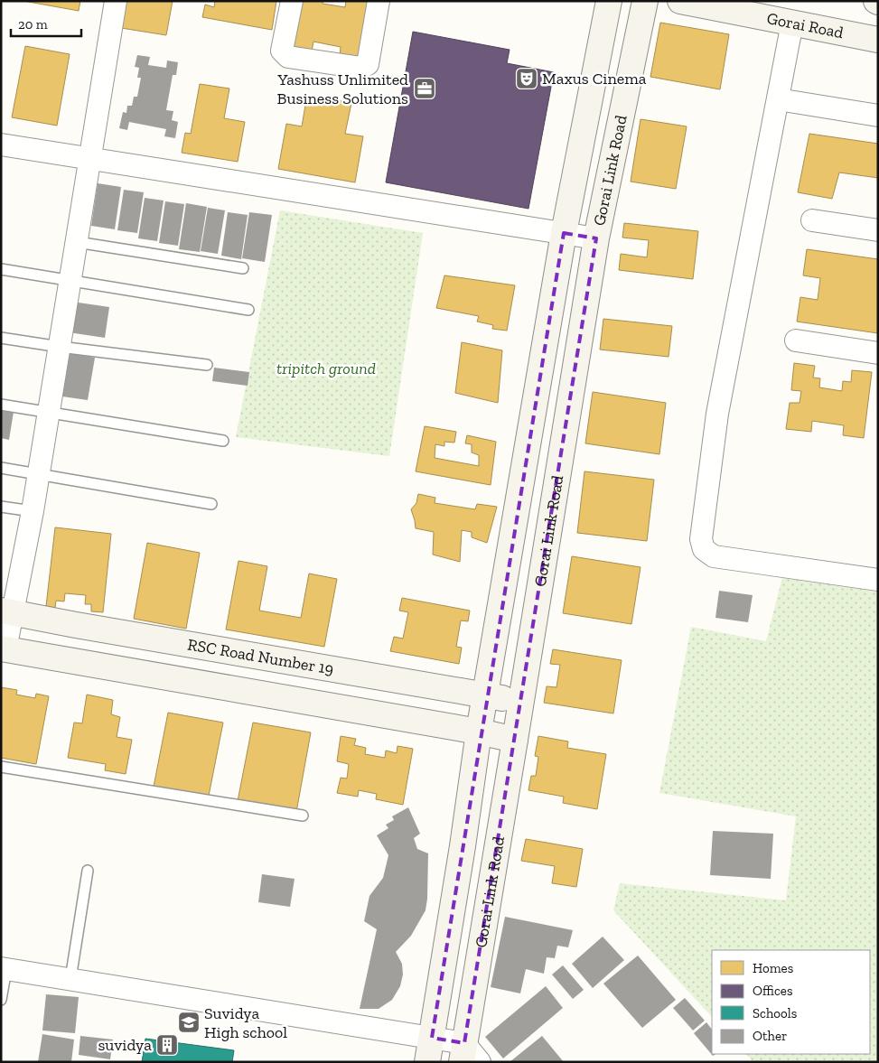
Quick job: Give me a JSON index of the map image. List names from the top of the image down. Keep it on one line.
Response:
{"streets":{"main road":["Gorai Road","Gorai Link Road","RSC Road Number 19"]},"crossings":[["Gorai Link Road","RSC Road Number 19"]],"parks":["tripitch ground"],"places":{"theatre":["Maxus Cinema"],"office":["Yashuss Unlimited Business Solutions"],"school or university":["Suvidya High school"],"building":["suvidya"]},"legend":["Homes","Offices","Schools","Other"],"scale_bar":"20 m"}
